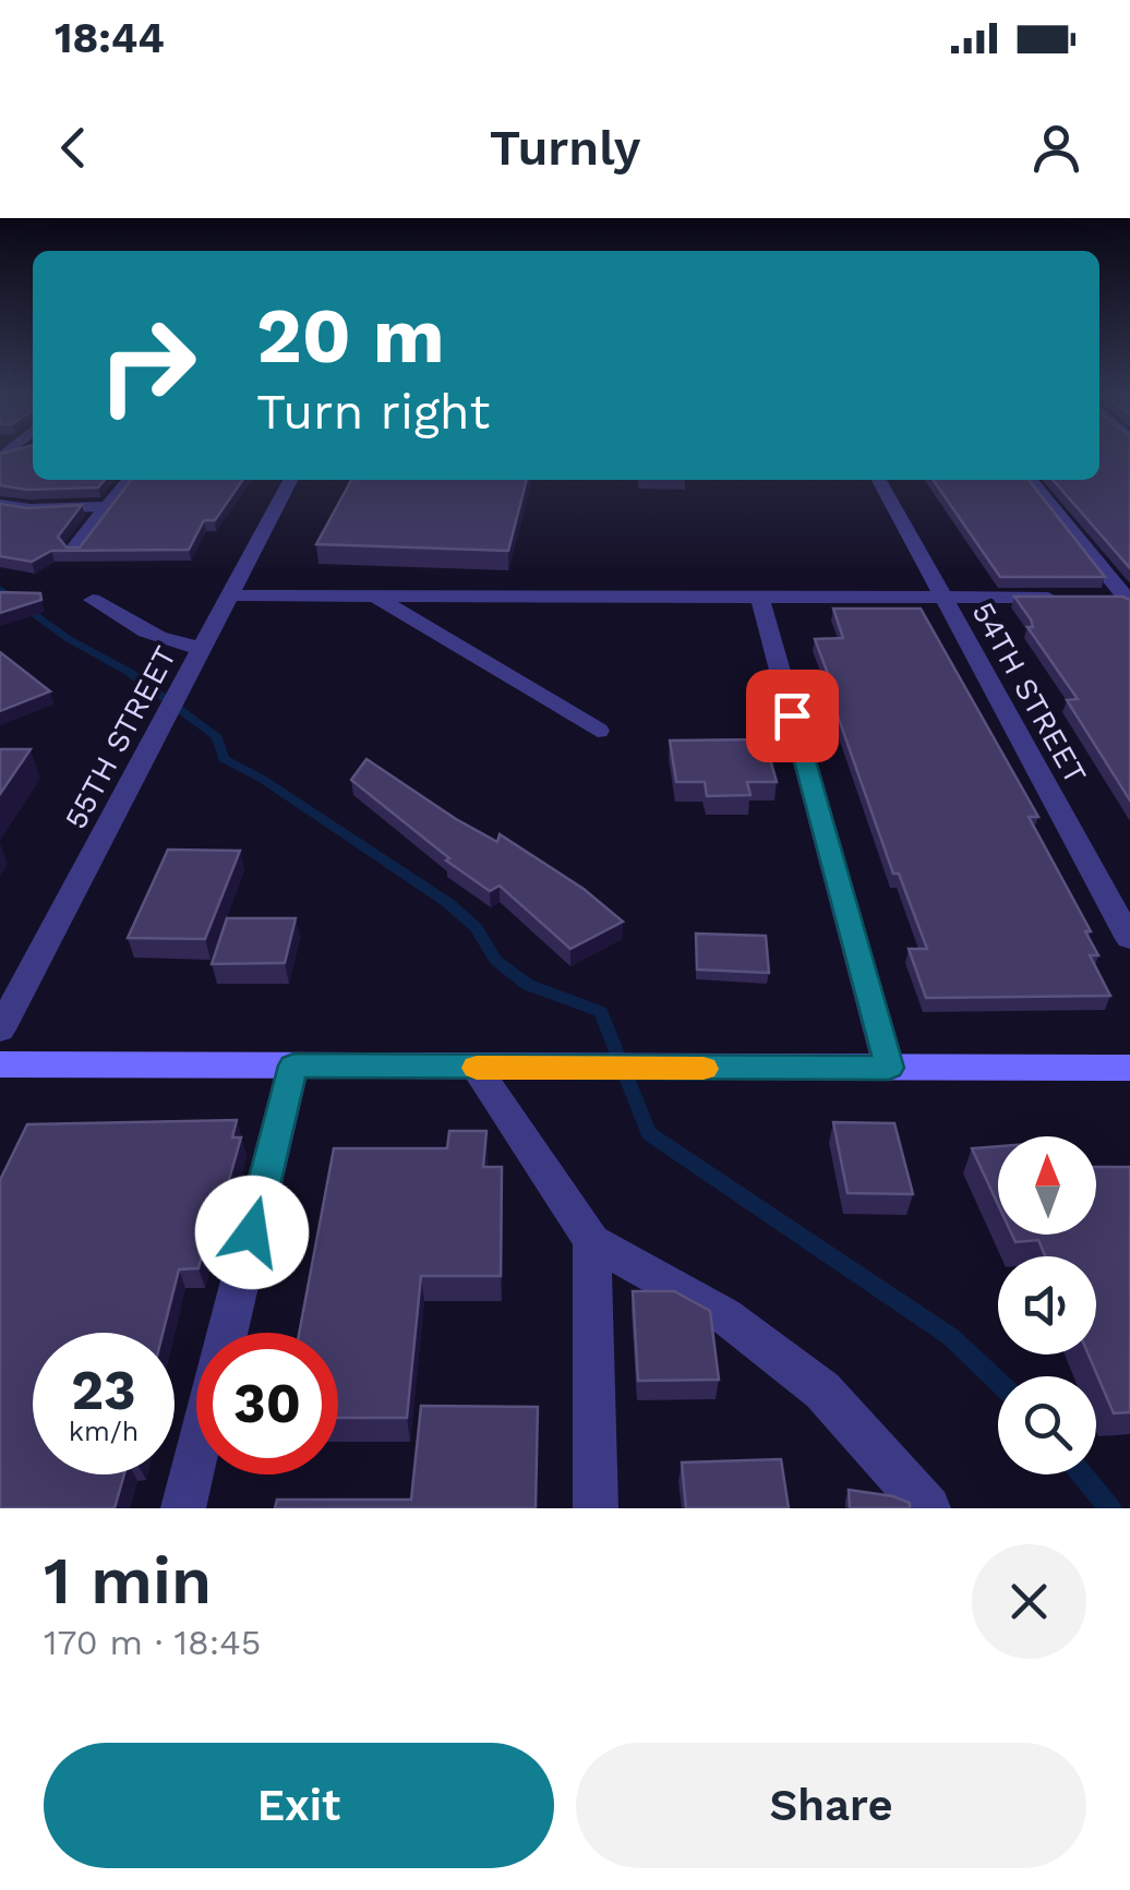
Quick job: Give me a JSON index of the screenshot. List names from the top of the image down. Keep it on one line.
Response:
{"streets":{"street":["54TH STREET","55TH STREET"]},"north":"top","page":{"status":"18:44","header":"Turnly","turn":["20 m","Turn right"],"speed":"23 km/h","limit":"30","heading":["1 min","170 m · 18:45"],"buttons":["Exit","Share"]}}
